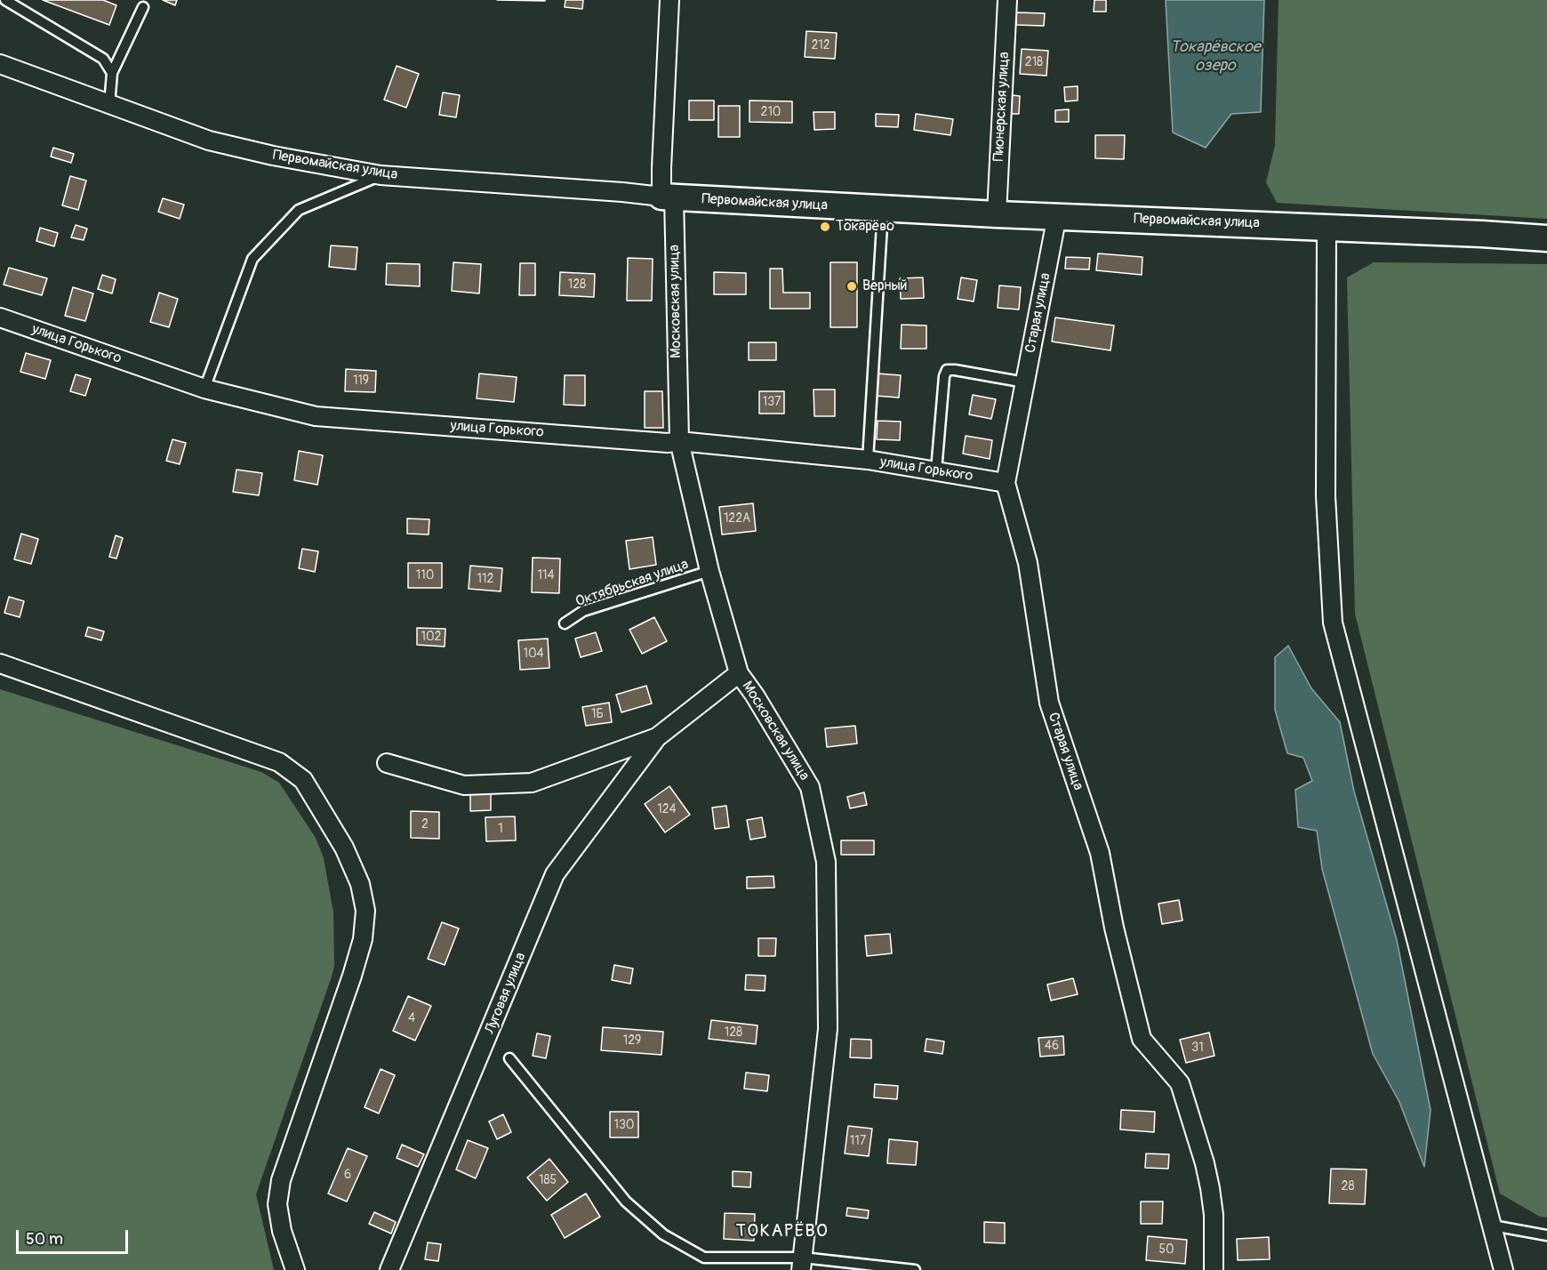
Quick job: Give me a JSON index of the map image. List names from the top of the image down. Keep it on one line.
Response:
{"streets":{"street":["Пионерская улица","Первомайская улица","Московская улица","Старая улица","улица Горького","Луговая улица"],"lane":["Октябрьская улица"]},"crossings":[["Пионерская улица","Первомайская улица"],["Первомайская улица","Московская улица"],["Первомайская улица","Старая улица"],["Московская улица","улица Горького"],["Московская улица","Октябрьская улица"],["Старая улица","улица Горького"]],"districts":["ТОКАРЁВО"],"water":["Токарёвское озеро"],"places":["Токарёво","Верный"],"house_numbers":["212","218","210","128","119","137","122А","110","114","112","102","104","1Б","124","2","1","4","128","129","46","31","130","117","6","185","28","50"],"scale_bar":"50 m"}
